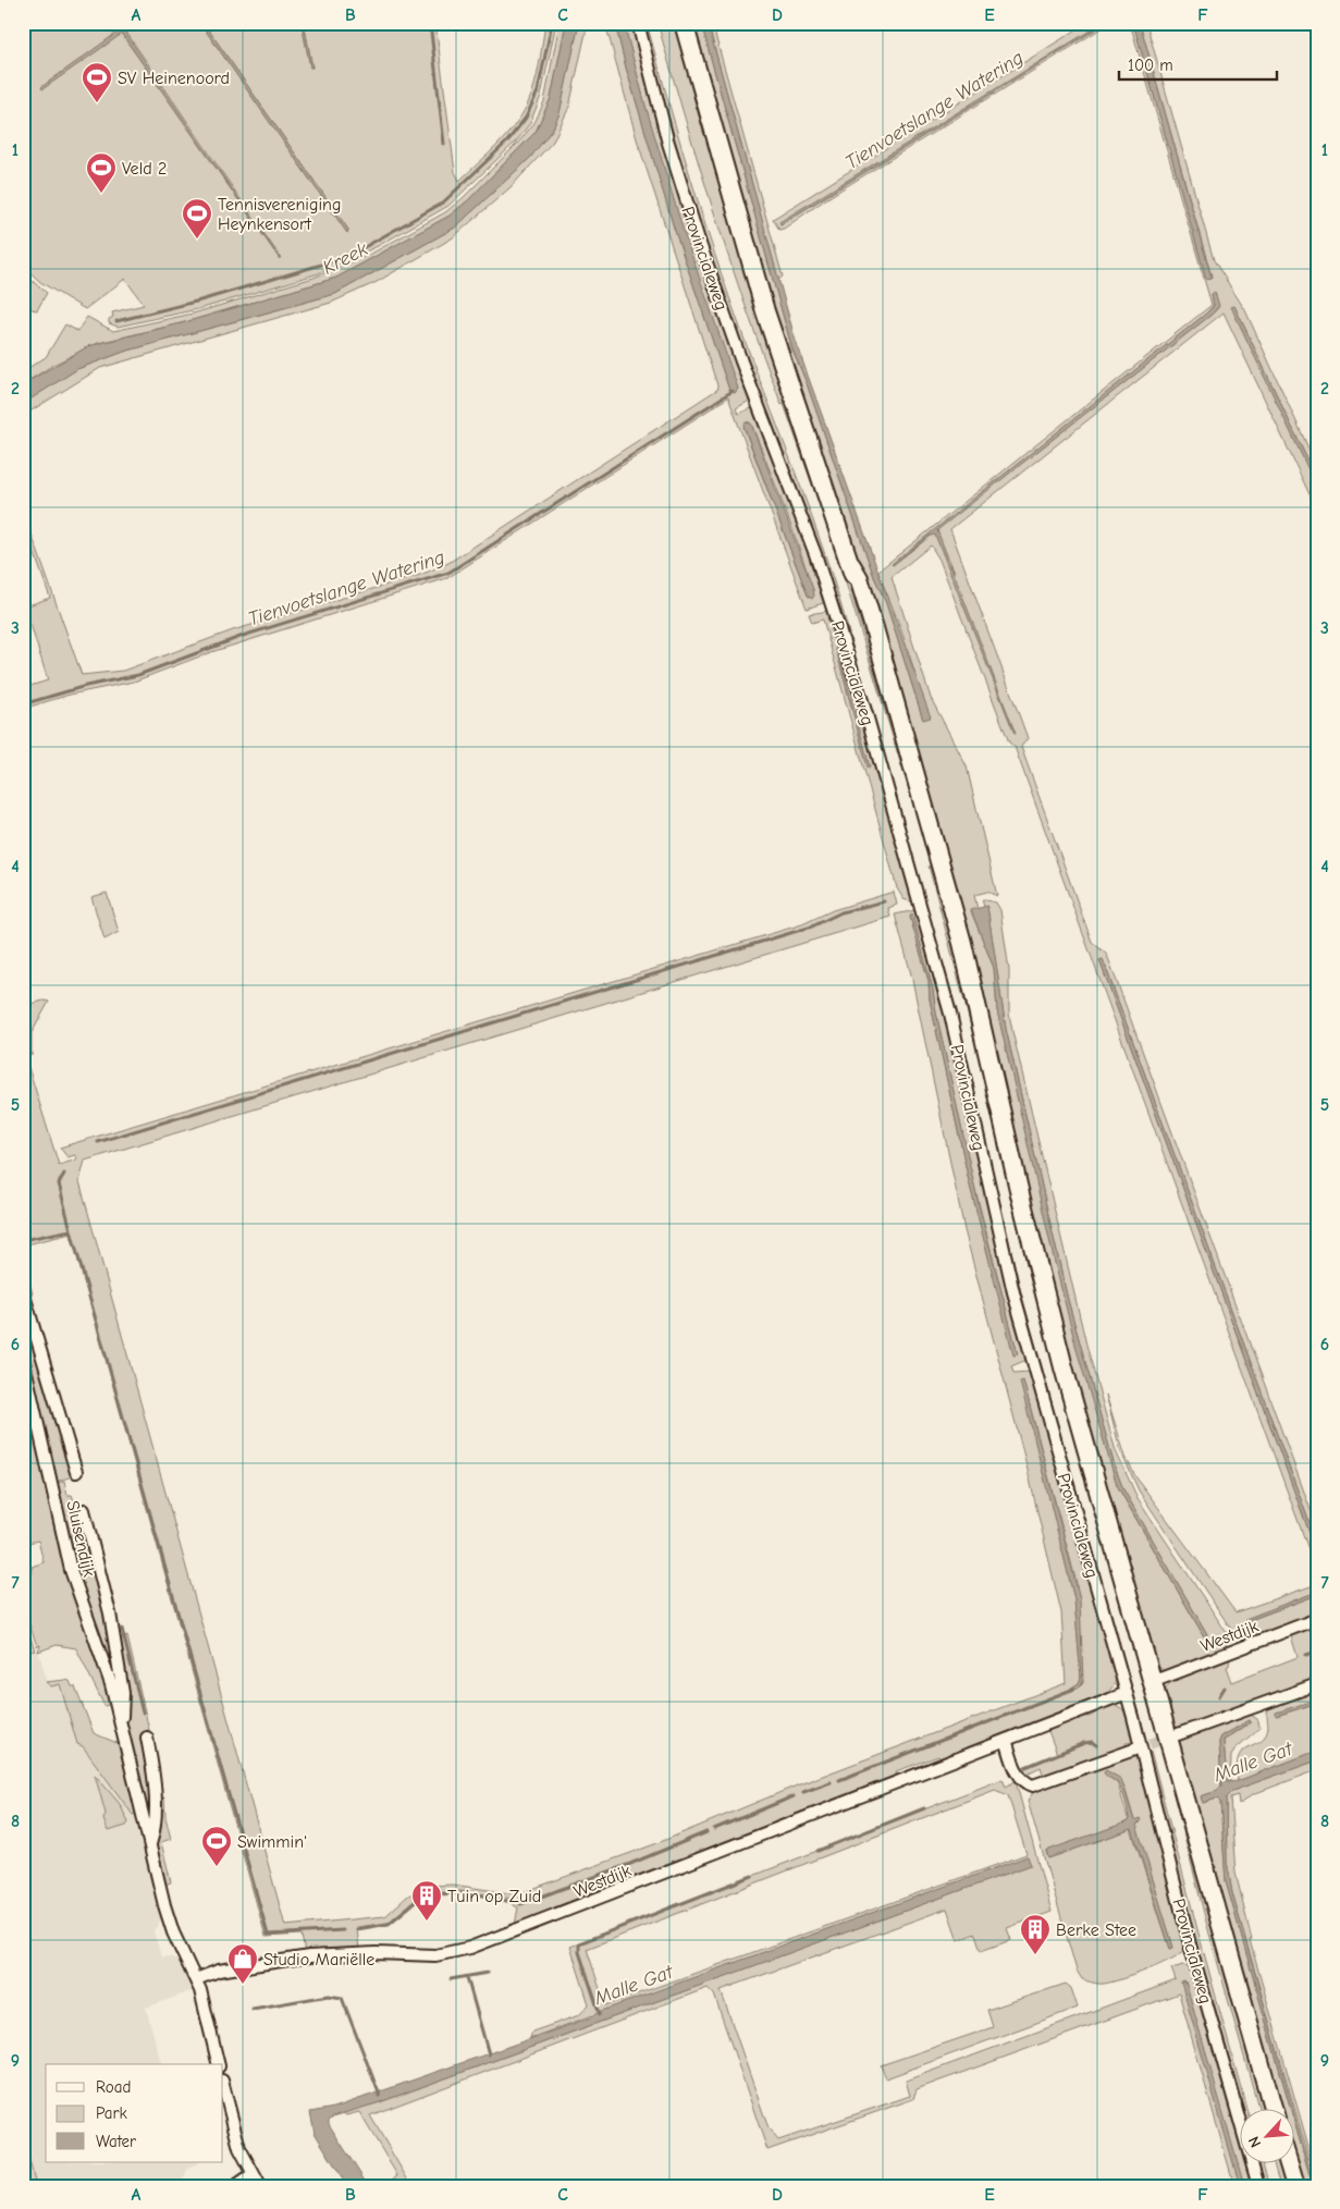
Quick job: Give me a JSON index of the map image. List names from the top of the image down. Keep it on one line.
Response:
{"streets":{"main road":["Provincialeweg"],"street":["Sluisendijk","Westdijk"]},"crossings":[["Provincialeweg","Westdijk"],["Sluisendijk","Westdijk"]],"water":["Tienvoetslange Watering","Kreek","Malle Gat"],"places":{"sports":["SV Heinenoord","Veld 2","Tennisvereniging Heynkensort","Swimmin'"],"building":["Tuin op Zuid","Berke Stee"],"shop":["Studio Mariëlle"]},"legend":["Road","Park","Water"],"scale_bar":"100 m","north":"bottom left","grid":{"columns":["A","B","C","D","E","F"],"rows":["1","2","3","4","5","6","7","8","9"]}}
